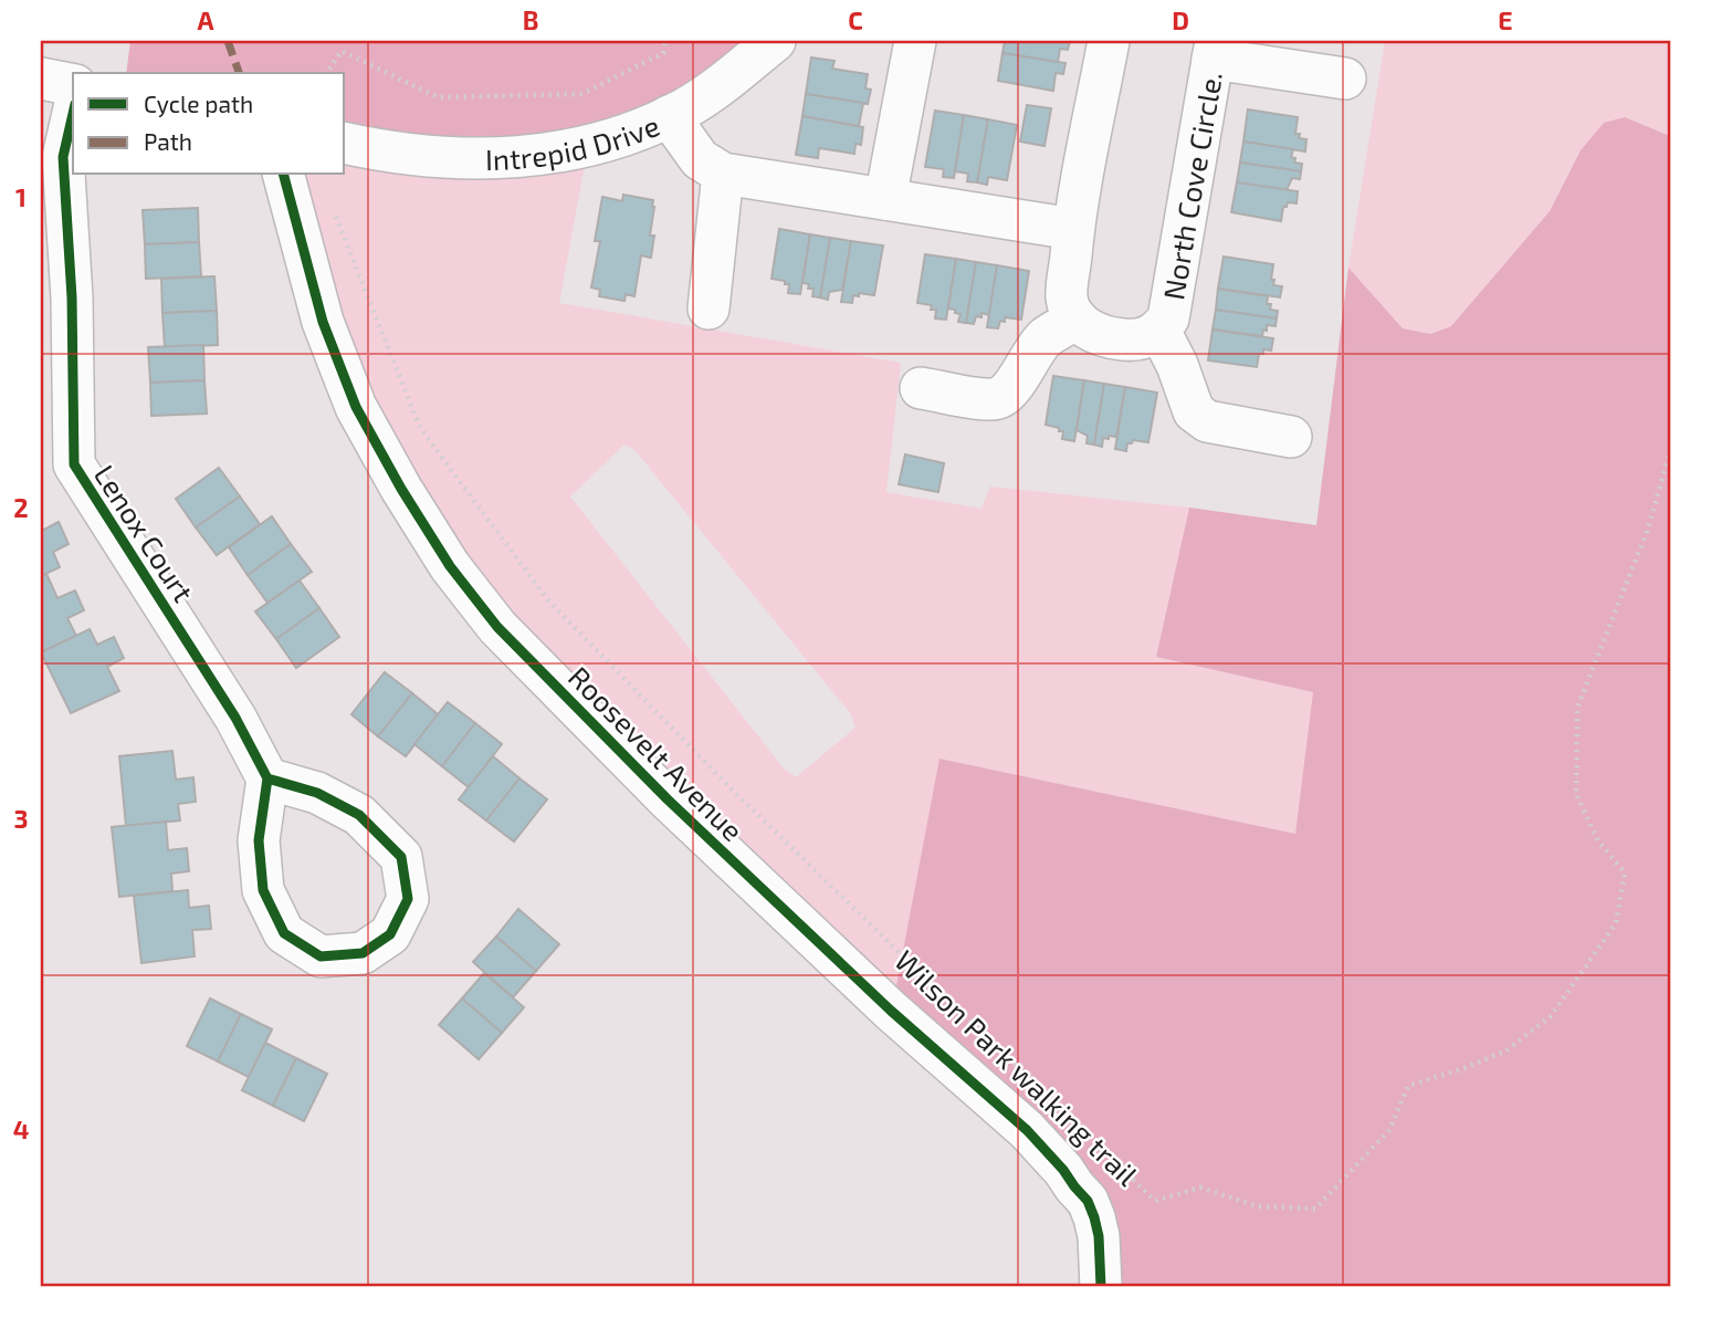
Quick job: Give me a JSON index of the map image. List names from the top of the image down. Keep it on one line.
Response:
{"streets":{"street":["Intrepid Drive","North Cove Circle.","Lenox Court","Roosevelt Avenue"],"path":["Wilson Park walking trail"]},"legend":["Cycle path","Path"],"grid":{"columns":["A","B","C","D","E"],"rows":["1","2","3","4"]}}
